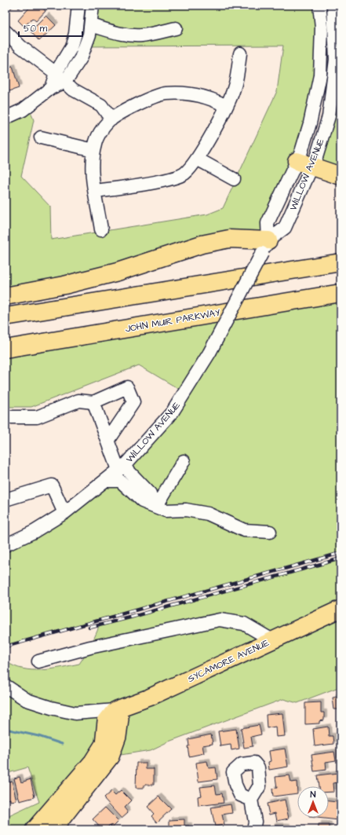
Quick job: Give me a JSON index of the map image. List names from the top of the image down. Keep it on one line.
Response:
{"streets":{"highway":["JOHN MUIR PARKWAY"],"main road":["SYCAMORE AVENUE"],"street":["WILLOW AVENUE"]},"scale_bar":"50 m","north":"top"}
